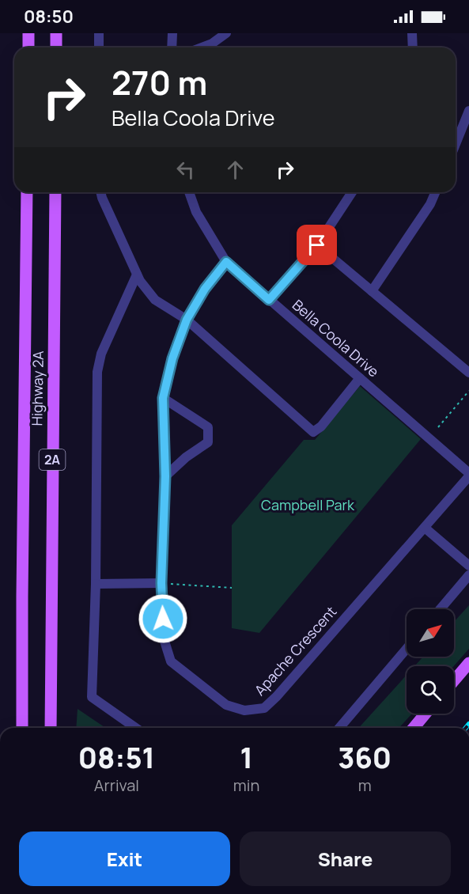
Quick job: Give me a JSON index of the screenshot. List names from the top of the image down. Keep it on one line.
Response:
{"streets":{"main road":["Highway 2A","2A"],"street":["Bella Coola Drive","Apache Crescent"]},"crossings":[["Bella Coola Drive","Apache Crescent"]],"parks":["Campbell Park"],"north":"top right","page":{"status":"08:50","turn":["270 m","Bella Coola Drive"],"eta":["08:51","Arrival","1","min","360","m"],"buttons":["Exit","Share"]}}
